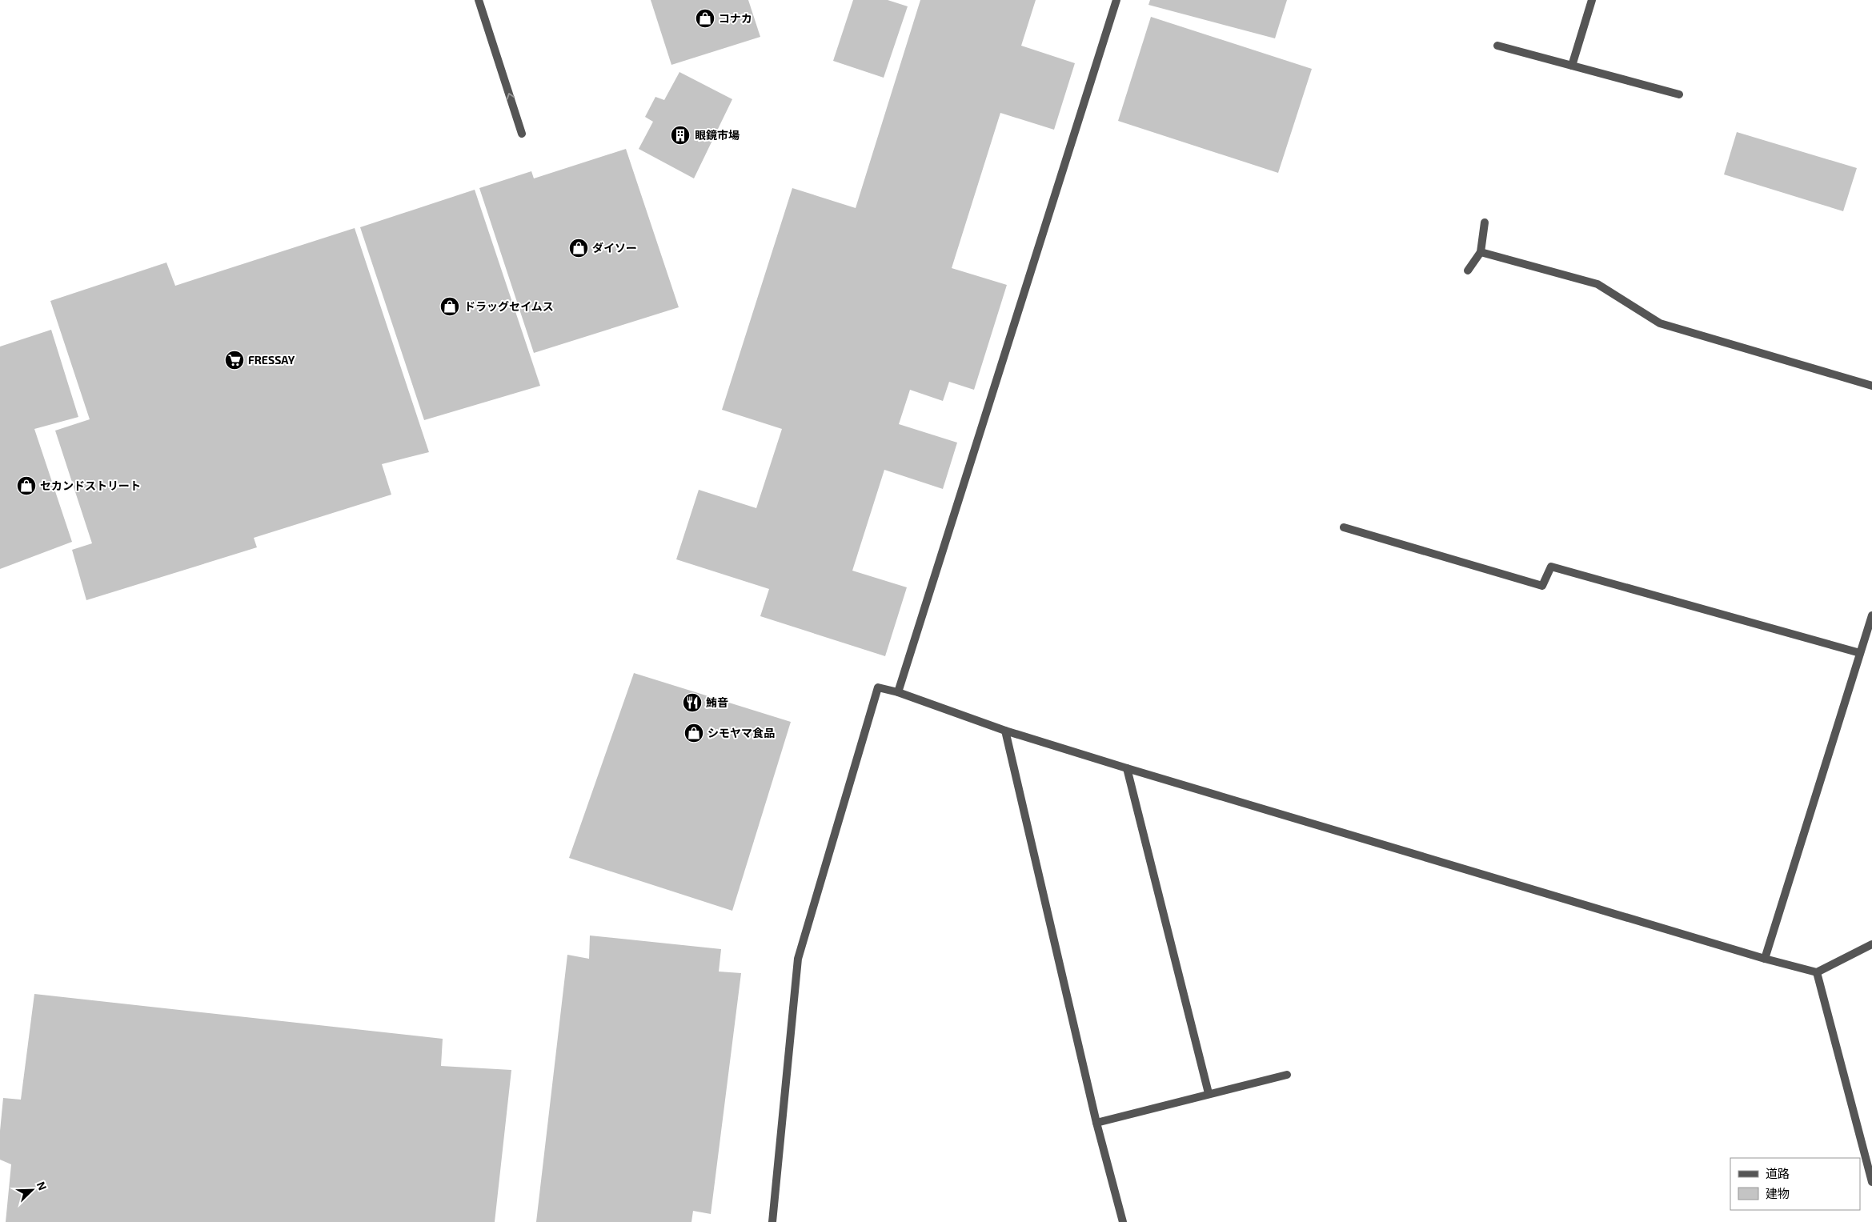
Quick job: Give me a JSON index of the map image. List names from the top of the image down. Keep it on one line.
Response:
{"places":{"shop":["コナカ","ダイソー","ドラッグセイムス","セカンドストリート","シモヤマ食品"],"building":["眼鏡市場"],"supermarket":["FRESSAY"],"restaurant":["鮪音"]},"legend":["道路","建物"],"north":"top right"}
